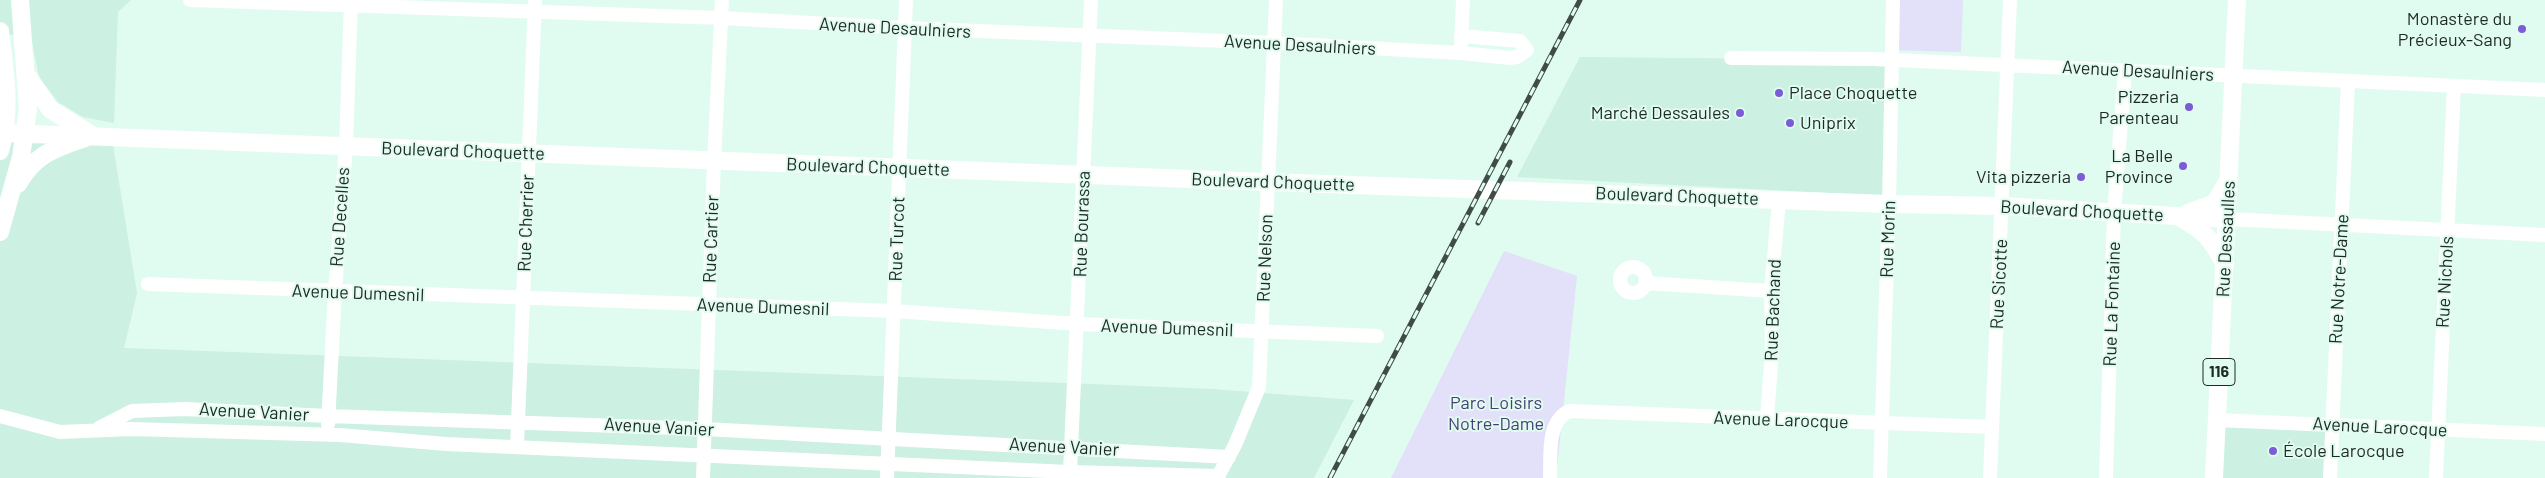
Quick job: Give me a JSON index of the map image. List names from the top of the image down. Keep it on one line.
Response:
{"streets":{"main road":["Boulevard Choquette","Rue Dessaulles","116"],"street":["Avenue Desaulniers","Rue Decelles","Rue Cherrier","Rue Bourassa","Rue Cartier","Rue Turcot","Rue Morin","Rue Nelson","Rue Notre-Dame","Rue Nichols","Rue Sicotte","Avenue Dumesnil","Rue La Fontaine","Rue Bachand","Avenue Vanier","Avenue Larocque"]},"crossings":[["Avenue Desaulniers","Rue Decelles"],["Avenue Desaulniers","Rue Cherrier"],["Avenue Desaulniers","Rue Bourassa"],["Avenue Desaulniers","Rue Cartier"],["Avenue Desaulniers","Rue Turcot"],["Avenue Desaulniers","Rue Morin"],["Avenue Desaulniers","Rue Dessaulles"],["Avenue Desaulniers","Rue Nelson"],["Avenue Desaulniers","Rue Notre-Dame"],["Avenue Desaulniers","Rue Nichols"],["Avenue Desaulniers","Rue Sicotte"],["Avenue Desaulniers","Rue La Fontaine"],["Boulevard Choquette","Rue Decelles"],["Boulevard Choquette","Rue Cherrier"],["Boulevard Choquette","Rue Bourassa"],["Boulevard Choquette","Rue Cartier"],["Boulevard Choquette","Rue Turcot"],["Boulevard Choquette","Rue Morin"],["Boulevard Choquette","Rue Dessaulles"],["Boulevard Choquette","Rue Nelson"],["Boulevard Choquette","Rue Notre-Dame"],["Boulevard Choquette","Rue Nichols"],["Boulevard Choquette","Rue Sicotte"],["Boulevard Choquette","Rue La Fontaine"],["Boulevard Choquette","Rue Bachand"],["Rue Decelles","Avenue Dumesnil"],["Rue Decelles","Avenue Vanier"],["Rue Cherrier","Avenue Dumesnil"],["Rue Cherrier","Avenue Vanier"],["Rue Bourassa","Avenue Dumesnil"],["Rue Bourassa","Avenue Vanier"],["Rue Cartier","Avenue Dumesnil"],["Rue Cartier","Avenue Vanier"],["Rue Turcot","Avenue Dumesnil"],["Rue Turcot","Avenue Vanier"],["Rue Morin","Avenue Larocque"],["Rue Dessaulles","Avenue Larocque"],["Rue Nelson","Avenue Dumesnil"],["Rue Nelson","Avenue Vanier"],["Rue Notre-Dame","Avenue Larocque"],["Rue Nichols","Avenue Larocque"],["Rue Sicotte","Avenue Larocque"],["Rue Bachand","Avenue Larocque"]],"parks":["Parc Loisirs Notre-Dame"],"places":["Monastère du Précieux-Sang","Place Choquette","Pizzeria Parenteau","Marché Dessaules","Uniprix","La Belle Province","Vita pizzeria","École Larocque"]}
